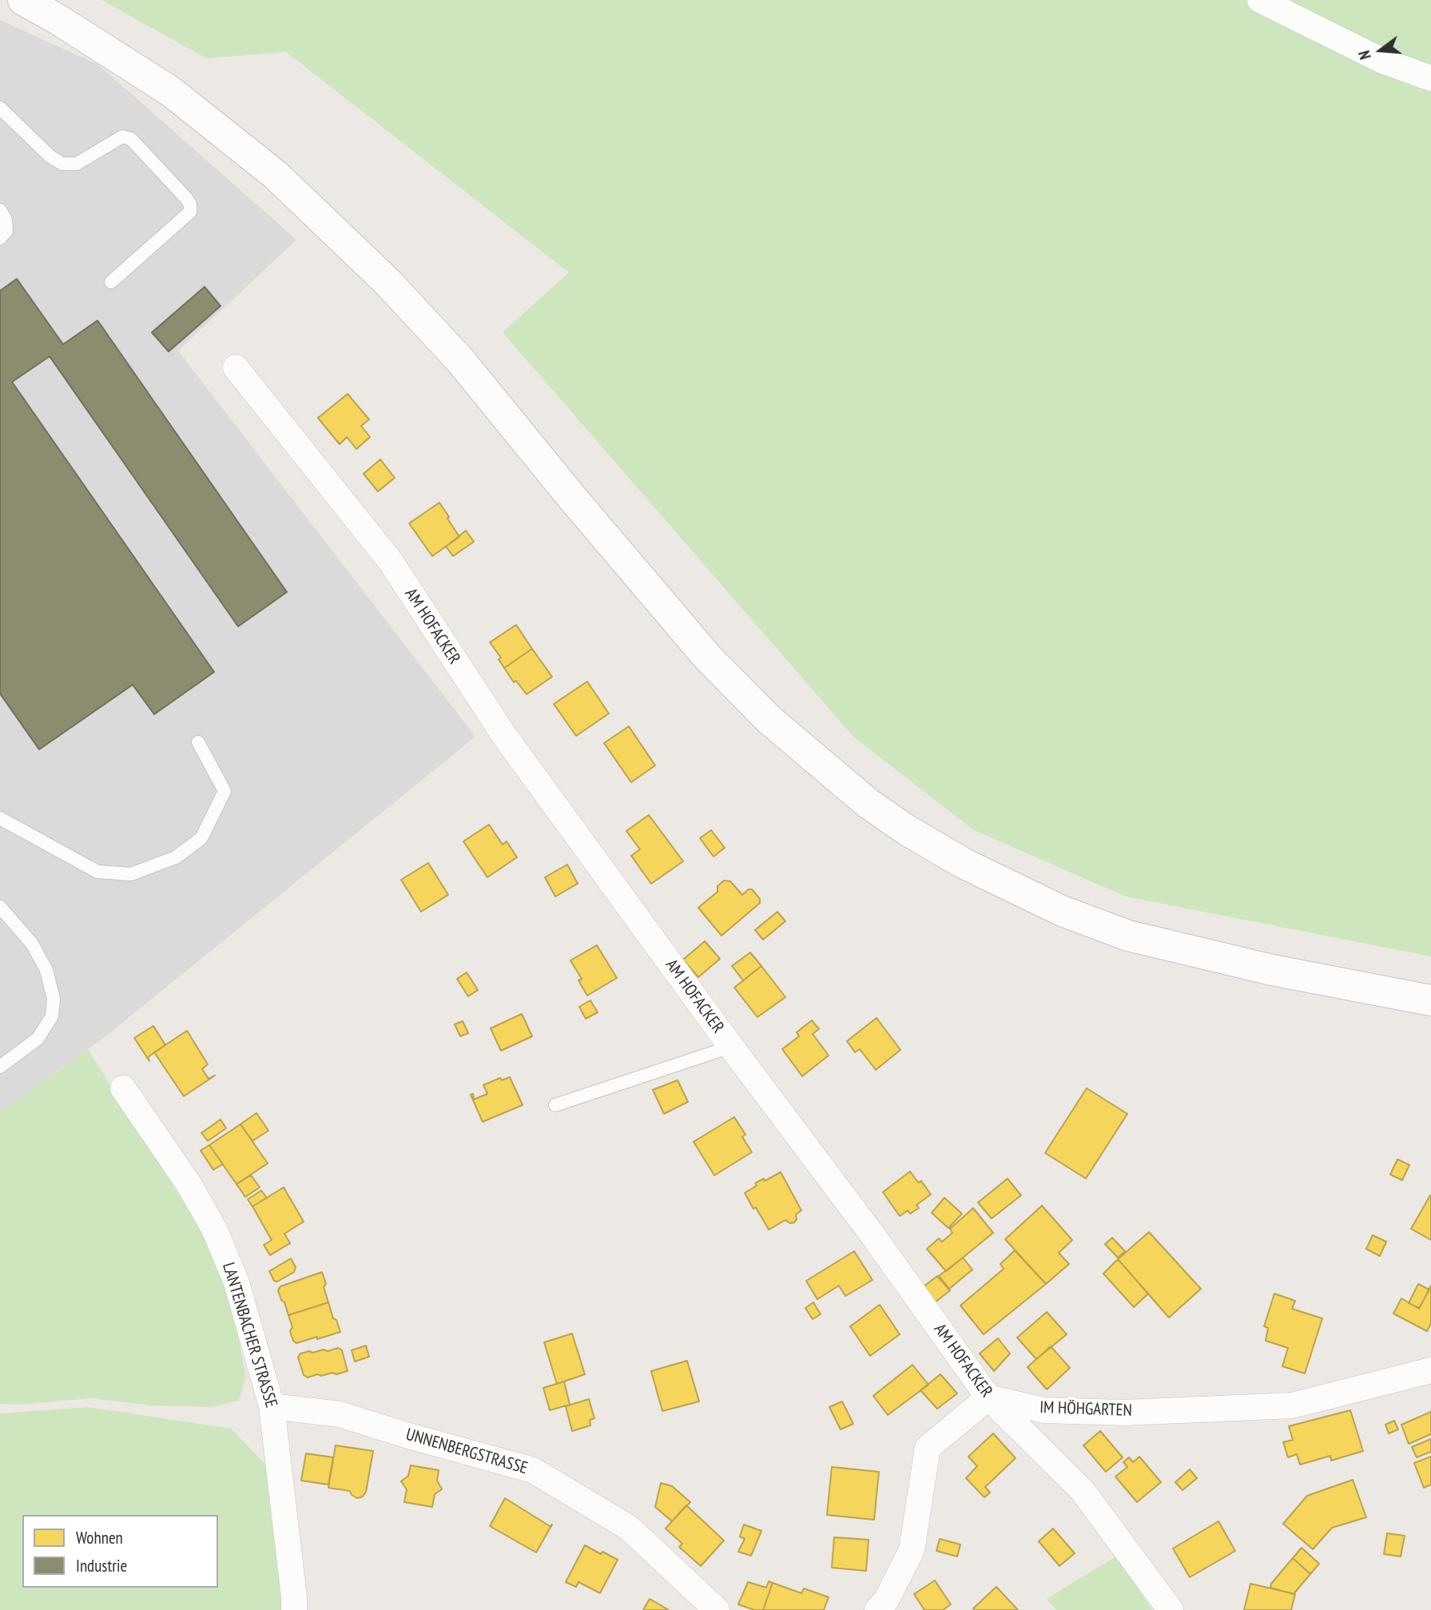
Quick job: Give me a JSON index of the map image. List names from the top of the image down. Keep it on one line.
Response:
{"streets":{"street":["AM HOFACKER","LANTENBACHER STRASSE","IM HÖHGARTEN","UNNENBERGSTRASSE"]},"crossings":[["AM HOFACKER","IM HÖHGARTEN"],["LANTENBACHER STRASSE","UNNENBERGSTRASSE"]],"legend":["Wohnen","Industrie"],"north":"left"}
